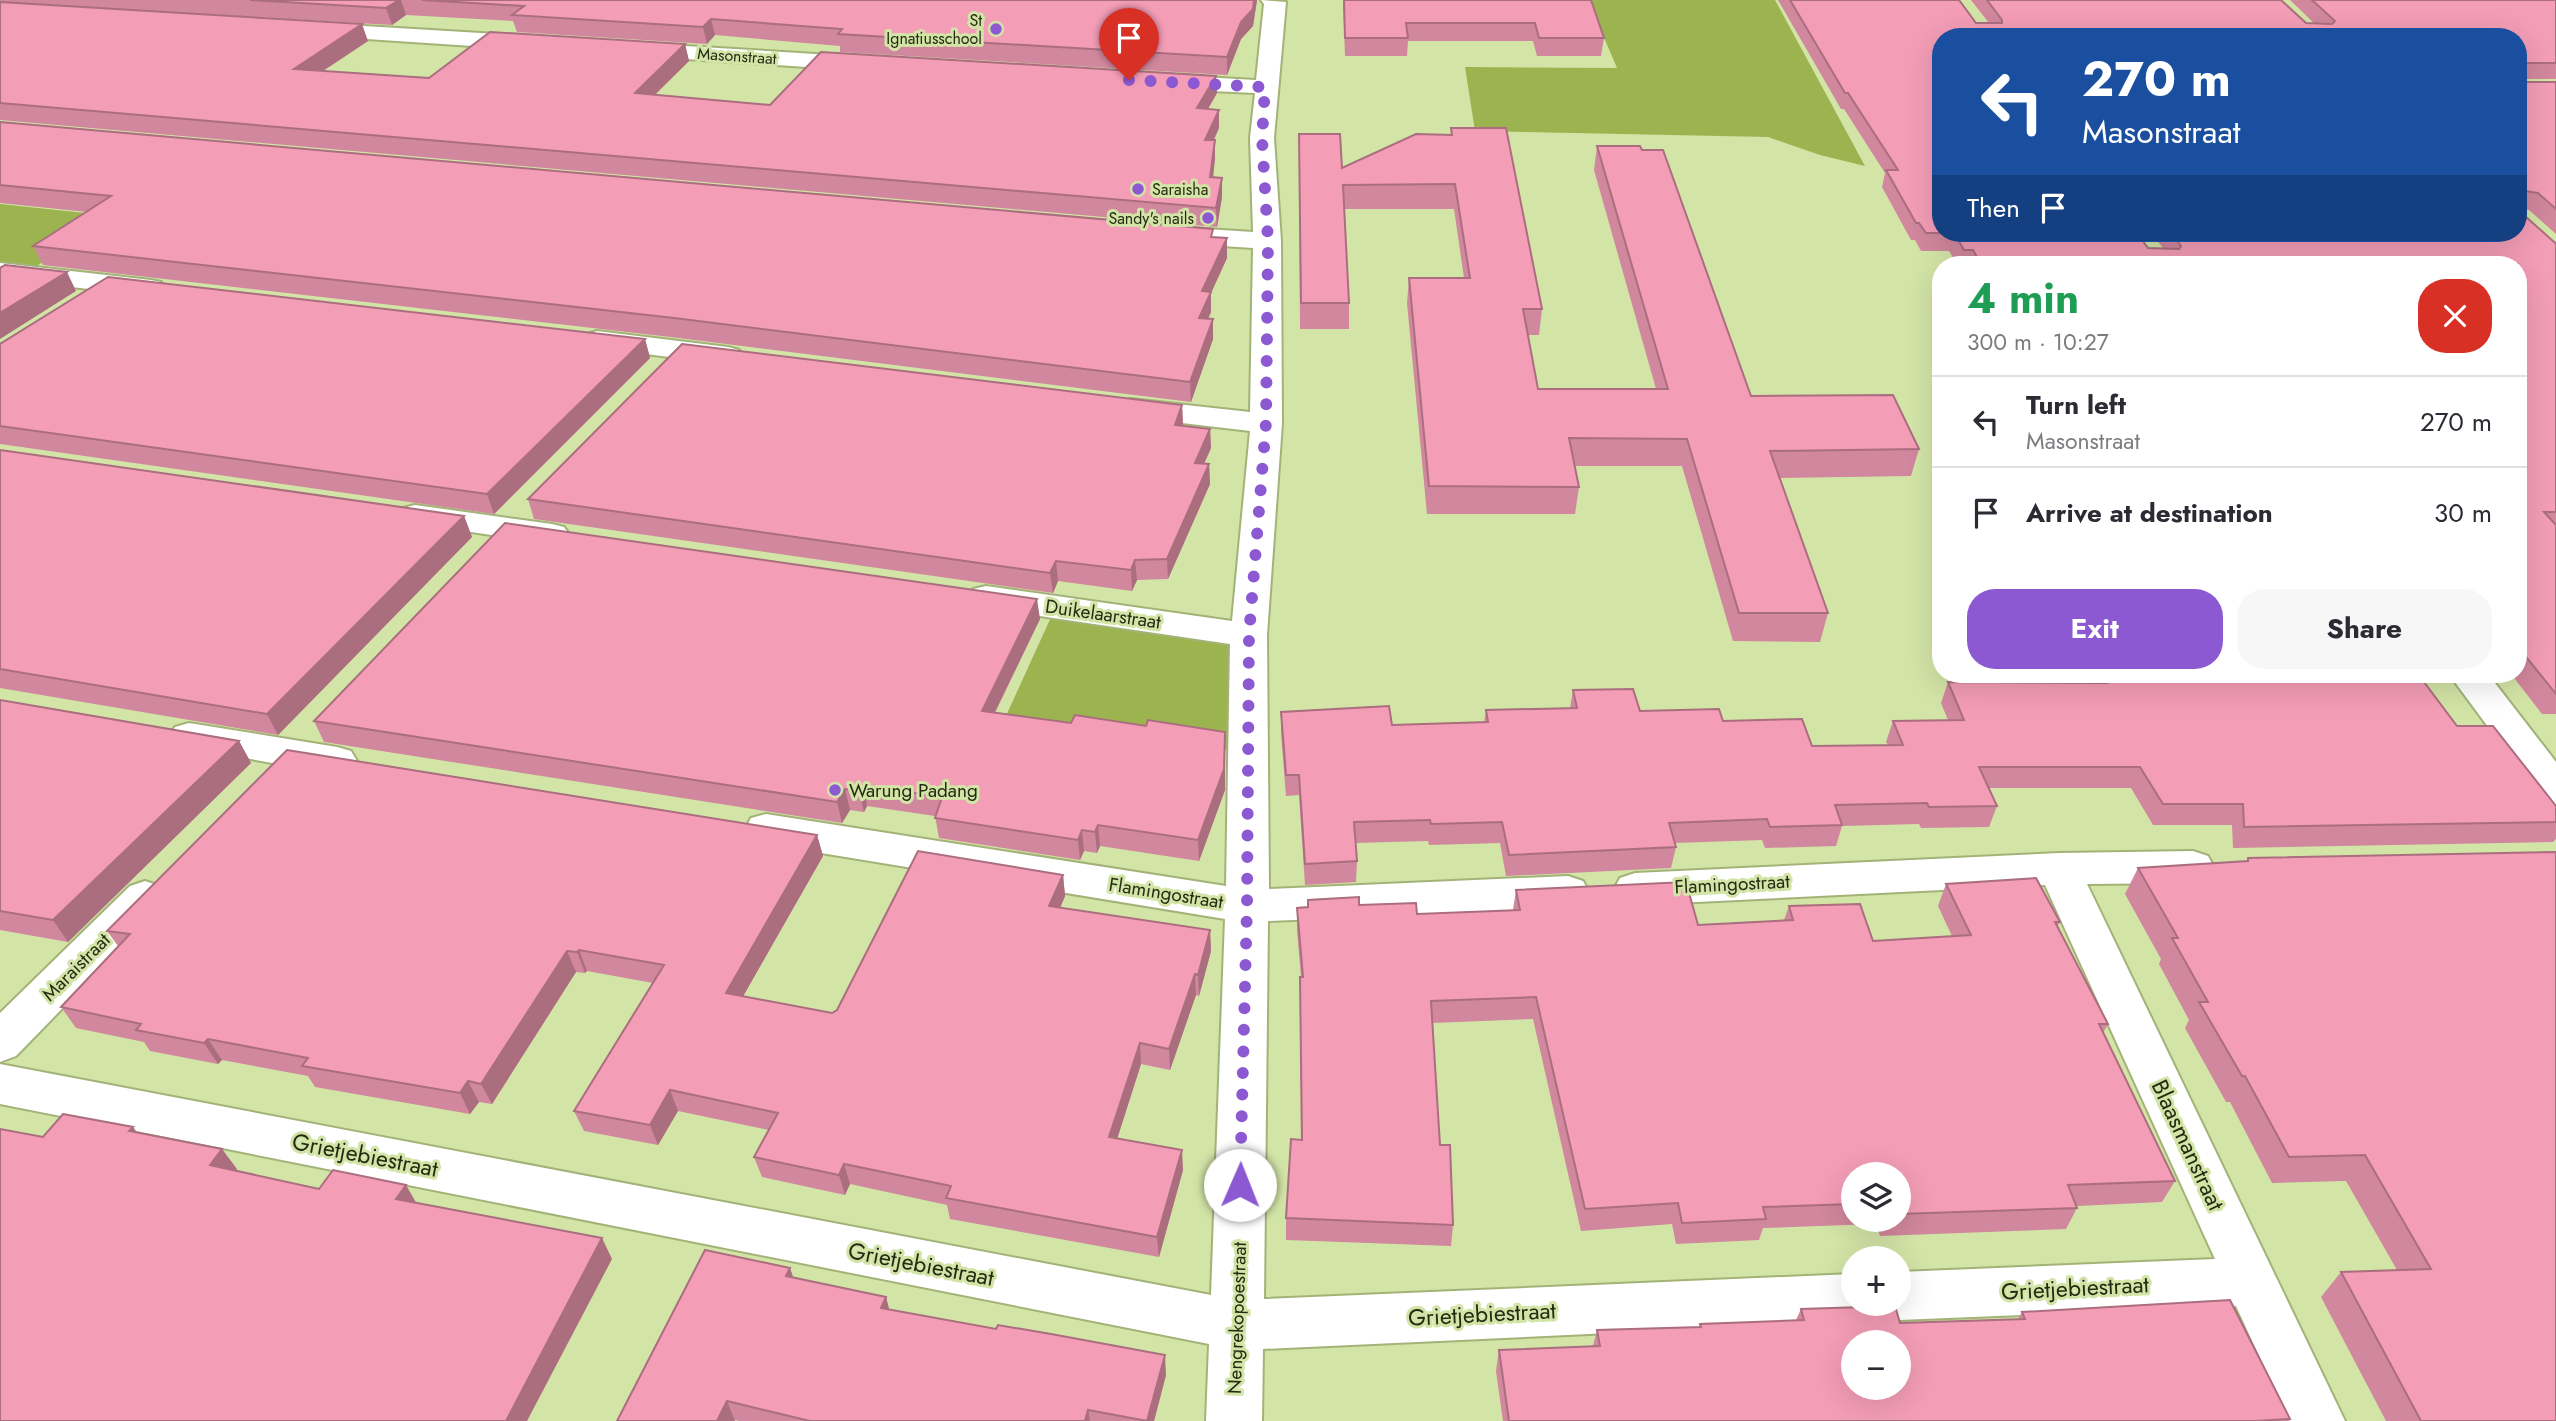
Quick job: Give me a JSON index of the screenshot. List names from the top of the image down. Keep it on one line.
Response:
{"streets":{"street":["Masonstraat","Duikelaarstraat","Flamingostraat","Maraistraat","Blaasmanstraat","Grietjebiestraat","Nengrekopoestraat"]},"crossings":[["Duikelaarstraat","Nengrekopoestraat"],["Flamingostraat","Blaasmanstraat"],["Flamingostraat","Nengrekopoestraat"],["Blaasmanstraat","Grietjebiestraat"],["Grietjebiestraat","Nengrekopoestraat"]],"places":["St Ignatiusschool","Saraisha","Sandy's nails","Warung Padang"],"page":{"turn":["270 m","Masonstraat"],"then":"Then","heading":["4 min","300 m · 10:27"],"list":[{"name":"Turn left","note":"Masonstraat","value":"270 m"},{"name":"Arrive at destination","value":"30 m"}],"buttons":["Exit","Share"],"map_buttons":["+","−"]}}
